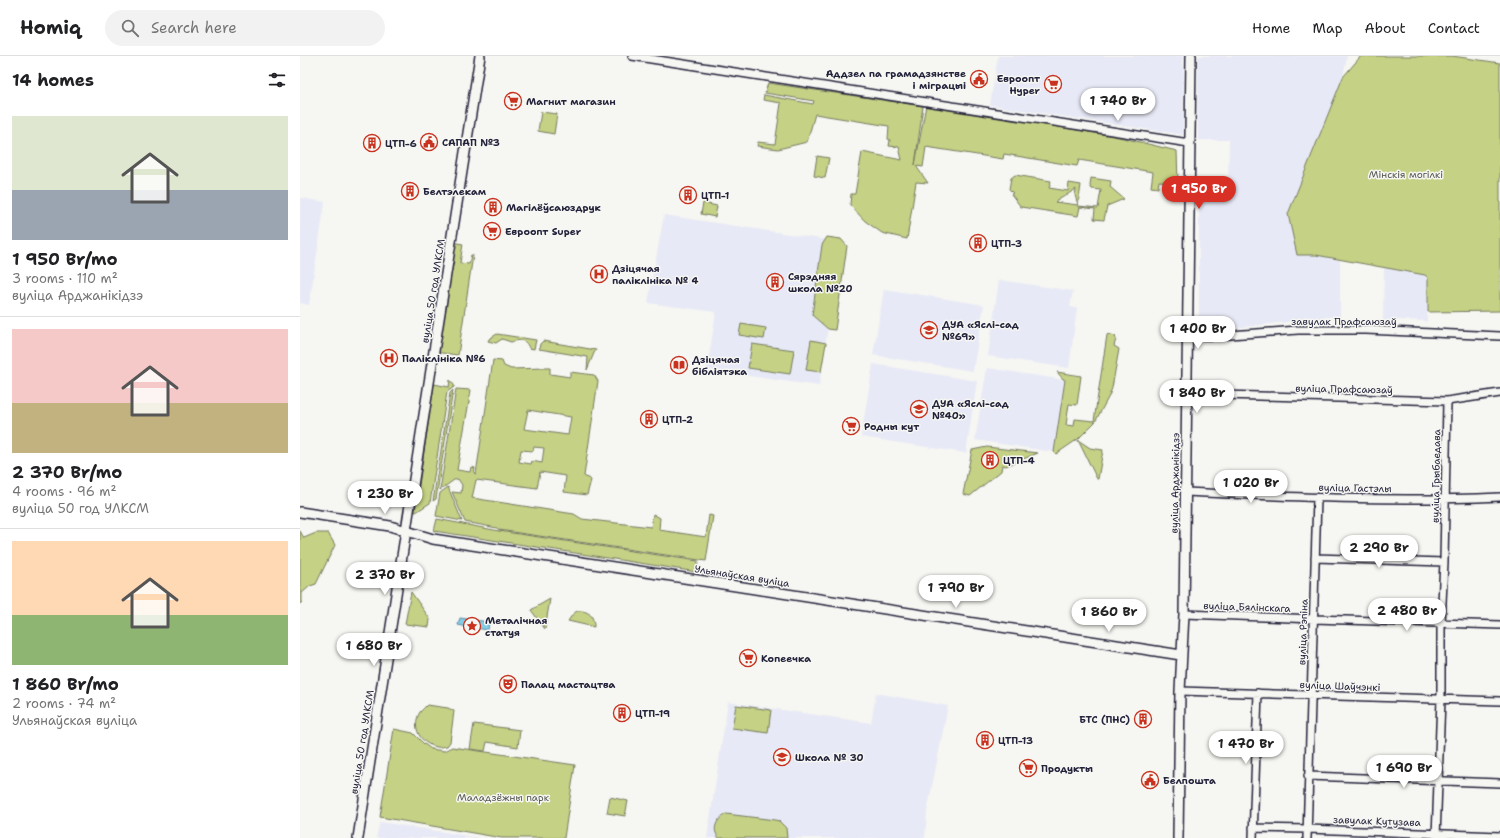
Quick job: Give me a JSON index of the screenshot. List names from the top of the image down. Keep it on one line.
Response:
{"streets":{"main road":["вуліца 50 год УЛКСМ","вуліца Арджанікідзэ","Ульянаўская вуліца"],"street":["завулак Прафсаюзаў","вуліца Прафсаюзаў","вуліца Грыбаедава","вуліца Гастэлы","вуліца Бялінскага","вуліца Рэпіна","вуліца Шаўчэнкі","завулак Кутузава"]},"crossings":[["вуліца 50 год УЛКСМ","Ульянаўская вуліца"],["завулак Прафсаюзаў","вуліца Арджанікідзэ"],["вуліца Прафсаюзаў","вуліца Грыбаедава"],["вуліца Прафсаюзаў","вуліца Арджанікідзэ"],["вуліца Грыбаедава","вуліца Гастэлы"],["вуліца Грыбаедава","вуліца Бялінскага"],["вуліца Грыбаедава","вуліца Шаўчэнкі"],["вуліца Грыбаедава","завулак Кутузава"],["вуліца Арджанікідзэ","вуліца Гастэлы"],["вуліца Арджанікідзэ","Ульянаўская вуліца"],["вуліца Арджанікідзэ","вуліца Бялінскага"],["вуліца Арджанікідзэ","вуліца Шаўчэнкі"],["вуліца Гастэлы","вуліца Рэпіна"],["вуліца Бялінскага","вуліца Рэпіна"],["вуліца Рэпіна","вуліца Шаўчэнкі"],["вуліца Рэпіна","завулак Кутузава"]],"parks":["Мінскія могілкі","Маладзёжны парк"],"places":{"public building":["Аддзел па грамадзянстве і міграцыі","САПАП №3","Белпошта"],"supermarket":["Евроопт Hyper","Магнит магазин","Евроопт Super","Родны кут","Копеечка","Продукты"],"building":["ЦТП-6","Белтэлекам","ЦТП-1","Магілёўсаюздрук","ЦТП-3","Сярэдняя школа №20","ЦТП-2","ЦТП-4","ЦТП-19","БТС (ПНС)","ЦТП-13"],"hospital":["Дзіцячая паліклініка № 4","Паліклініка №6"],"school or university":["ДУА «Яслі-сад №69»","ДУА «Яслі-сад №40»","Школа № 30"],"library":["Дзіцячая бібліятэка"],"place":["Металічная статуя"],"theatre":["Палац мастацтва"]},"page":{"header":"Homiq","search":"Search here","nav":["Home","Map","About","Contact"],"heading":"14 homes","price":["1 740 Br","1 950 Br","1 400 Br","1 840 Br","1 020 Br","1 230 Br","2 290 Br","2 370 Br","1 790 Br","2 480 Br","1 860 Br","1 680 Br","1 470 Br","1 690 Br"],"list":[{"name":"1 950 Br/mo","note":"3 rooms · 110 m² · вуліца Арджанікідзэ"},{"name":"2 370 Br/mo","note":"4 rooms · 96 m² · вуліца 50 год УЛКСМ"},{"name":"1 860 Br/mo","note":"2 rooms · 74 m² · Ульянаўская вуліца"}]}}
